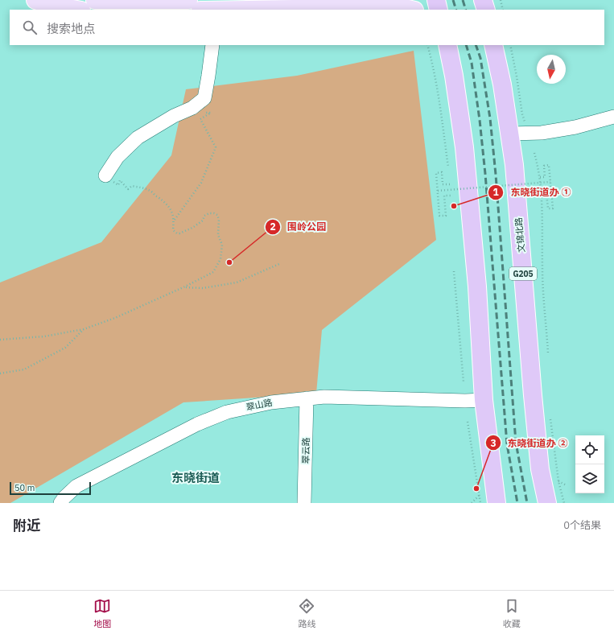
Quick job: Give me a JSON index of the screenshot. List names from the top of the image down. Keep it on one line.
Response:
{"streets":{"highway":["文锦北路","G205"],"street":["翠山路","翠云路"]},"crossings":[["翠山路","翠云路"]],"districts":["东晓街道"],"places":["东晓街道办 ①","围岭公园","东晓街道办 ②"],"scale_bar":"50 m","north":"bottom","page":{"search":"搜索地点","scale":"50 m","heading":["附近","0个结果"],"nav":["地图","路线","收藏"]}}
